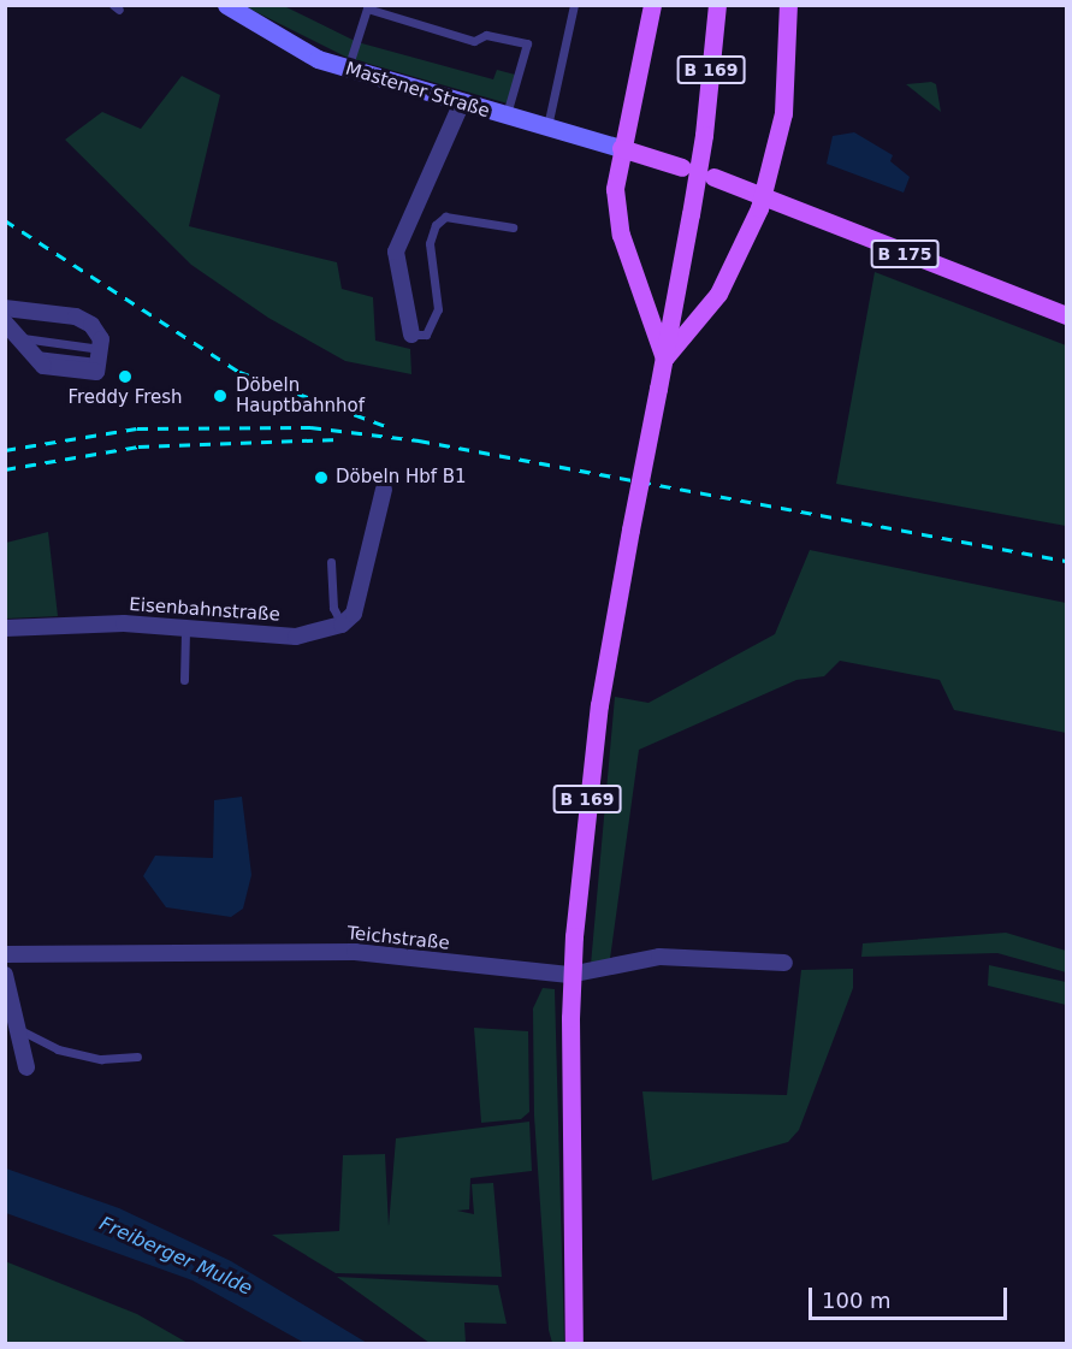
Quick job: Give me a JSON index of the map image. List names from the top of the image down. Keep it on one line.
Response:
{"streets":{"main road":["B 169","Mastener Straße","B 175"],"street":["Eisenbahnstraße","Teichstraße"]},"water":["Freiberger Mulde"],"places":["Freddy Fresh","Döbeln Hauptbahnhof","Döbeln Hbf B1"],"scale_bar":"100 m"}
